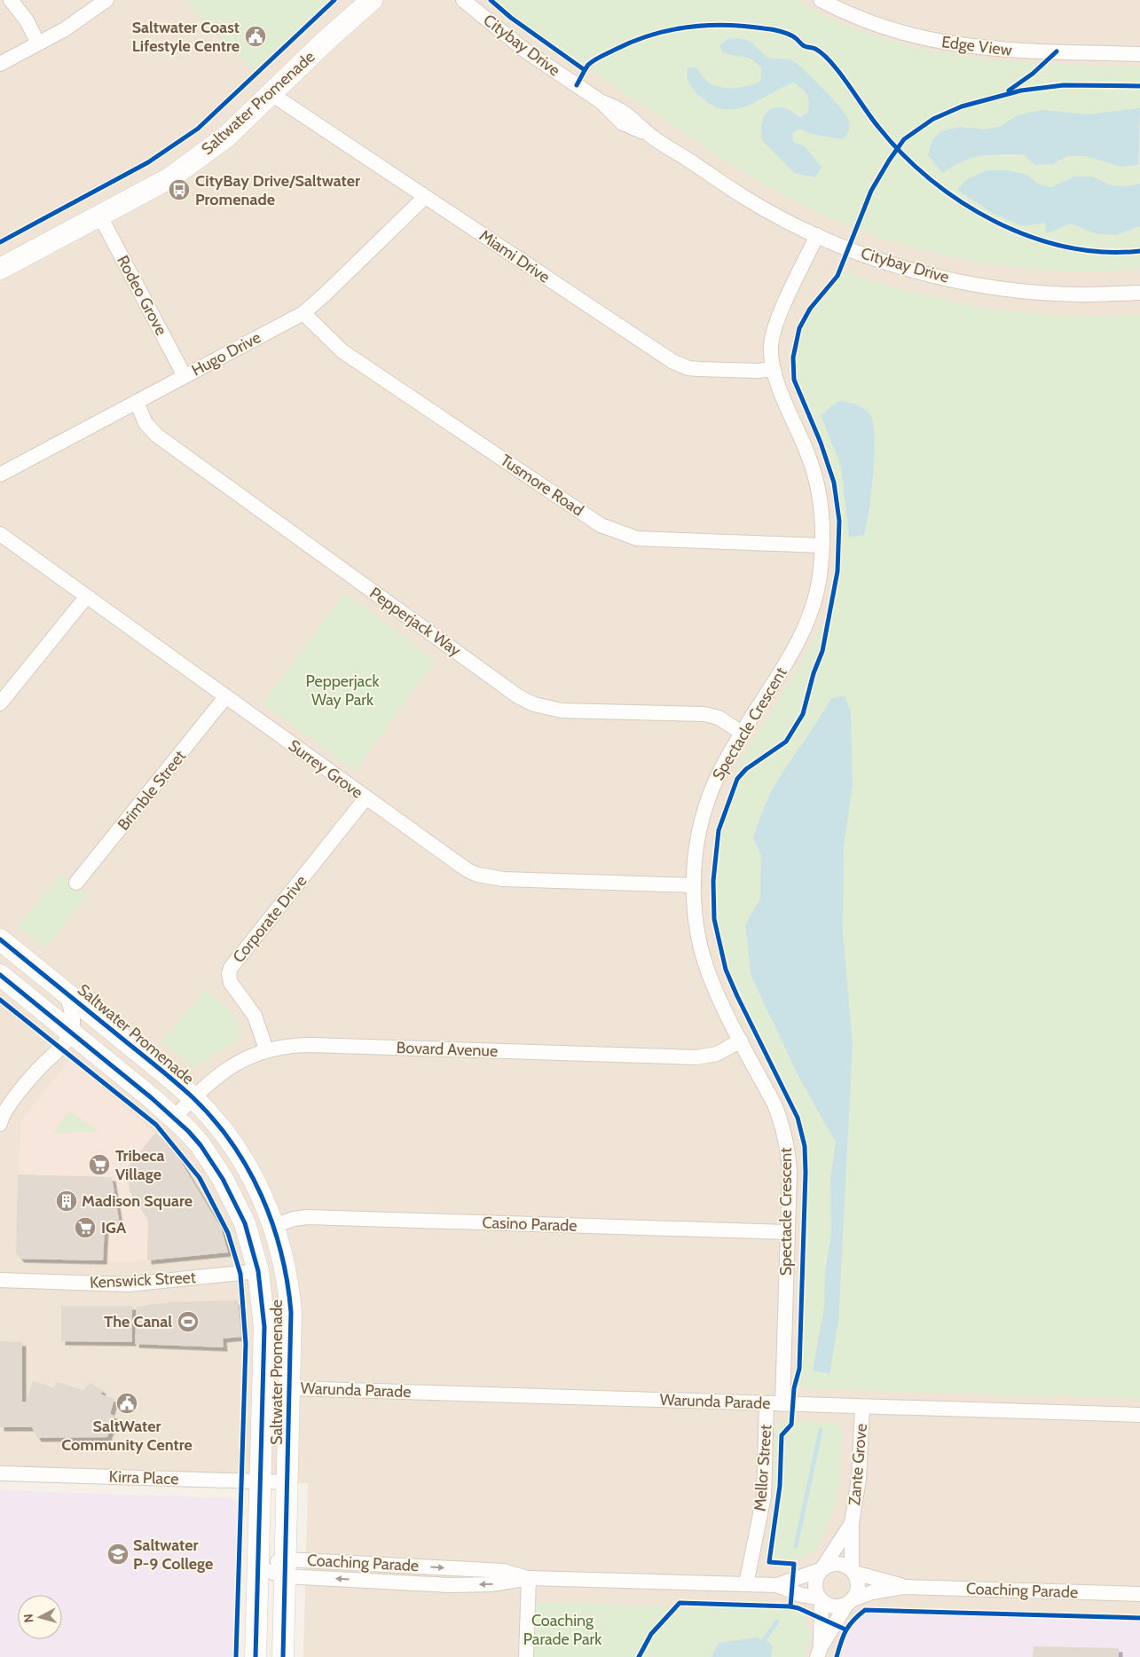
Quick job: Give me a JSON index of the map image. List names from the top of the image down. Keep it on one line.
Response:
{"streets":{"street":["Citybay Drive","Edge View","Saltwater Promenade","Miami Drive","Rodeo Grove","Hugo Drive","Tusmore Road","Pepperjack Way","Spectacle Crescent","Surrey Grove","Brimble Street","Corporate Drive","Bovard Avenue","Casino Parade","Kenswick Street","Warunda Parade","Zante Grove","Mellor Street","Kirra Place","Coaching Parade"]},"crossings":[["Citybay Drive","Spectacle Crescent"],["Saltwater Promenade","Miami Drive"],["Saltwater Promenade","Rodeo Grove"],["Saltwater Promenade","Bovard Avenue"],["Saltwater Promenade","Casino Parade"],["Saltwater Promenade","Kenswick Street"],["Saltwater Promenade","Warunda Parade"],["Saltwater Promenade","Kirra Place"],["Saltwater Promenade","Coaching Parade"],["Miami Drive","Hugo Drive"],["Miami Drive","Spectacle Crescent"],["Rodeo Grove","Hugo Drive"],["Hugo Drive","Tusmore Road"],["Hugo Drive","Pepperjack Way"],["Tusmore Road","Spectacle Crescent"],["Pepperjack Way","Spectacle Crescent"],["Spectacle Crescent","Surrey Grove"],["Spectacle Crescent","Bovard Avenue"],["Spectacle Crescent","Casino Parade"],["Spectacle Crescent","Warunda Parade"],["Surrey Grove","Brimble Street"],["Surrey Grove","Corporate Drive"],["Corporate Drive","Bovard Avenue"],["Warunda Parade","Zante Grove"],["Warunda Parade","Mellor Street"],["Zante Grove","Coaching Parade"],["Mellor Street","Coaching Parade"]],"parks":["Pepperjack Way Park","Coaching Parade Park"],"places":{"public building":["Saltwater Coast Lifestyle Centre","SaltWater Community Centre"],"bus stop":["CityBay Drive/Saltwater Promenade"],"supermarket":["Tribeca Village","IGA"],"building":["Madison Square"],"sports":["The Canal"],"school or university":["Saltwater P-9 College"]},"north":"left"}
